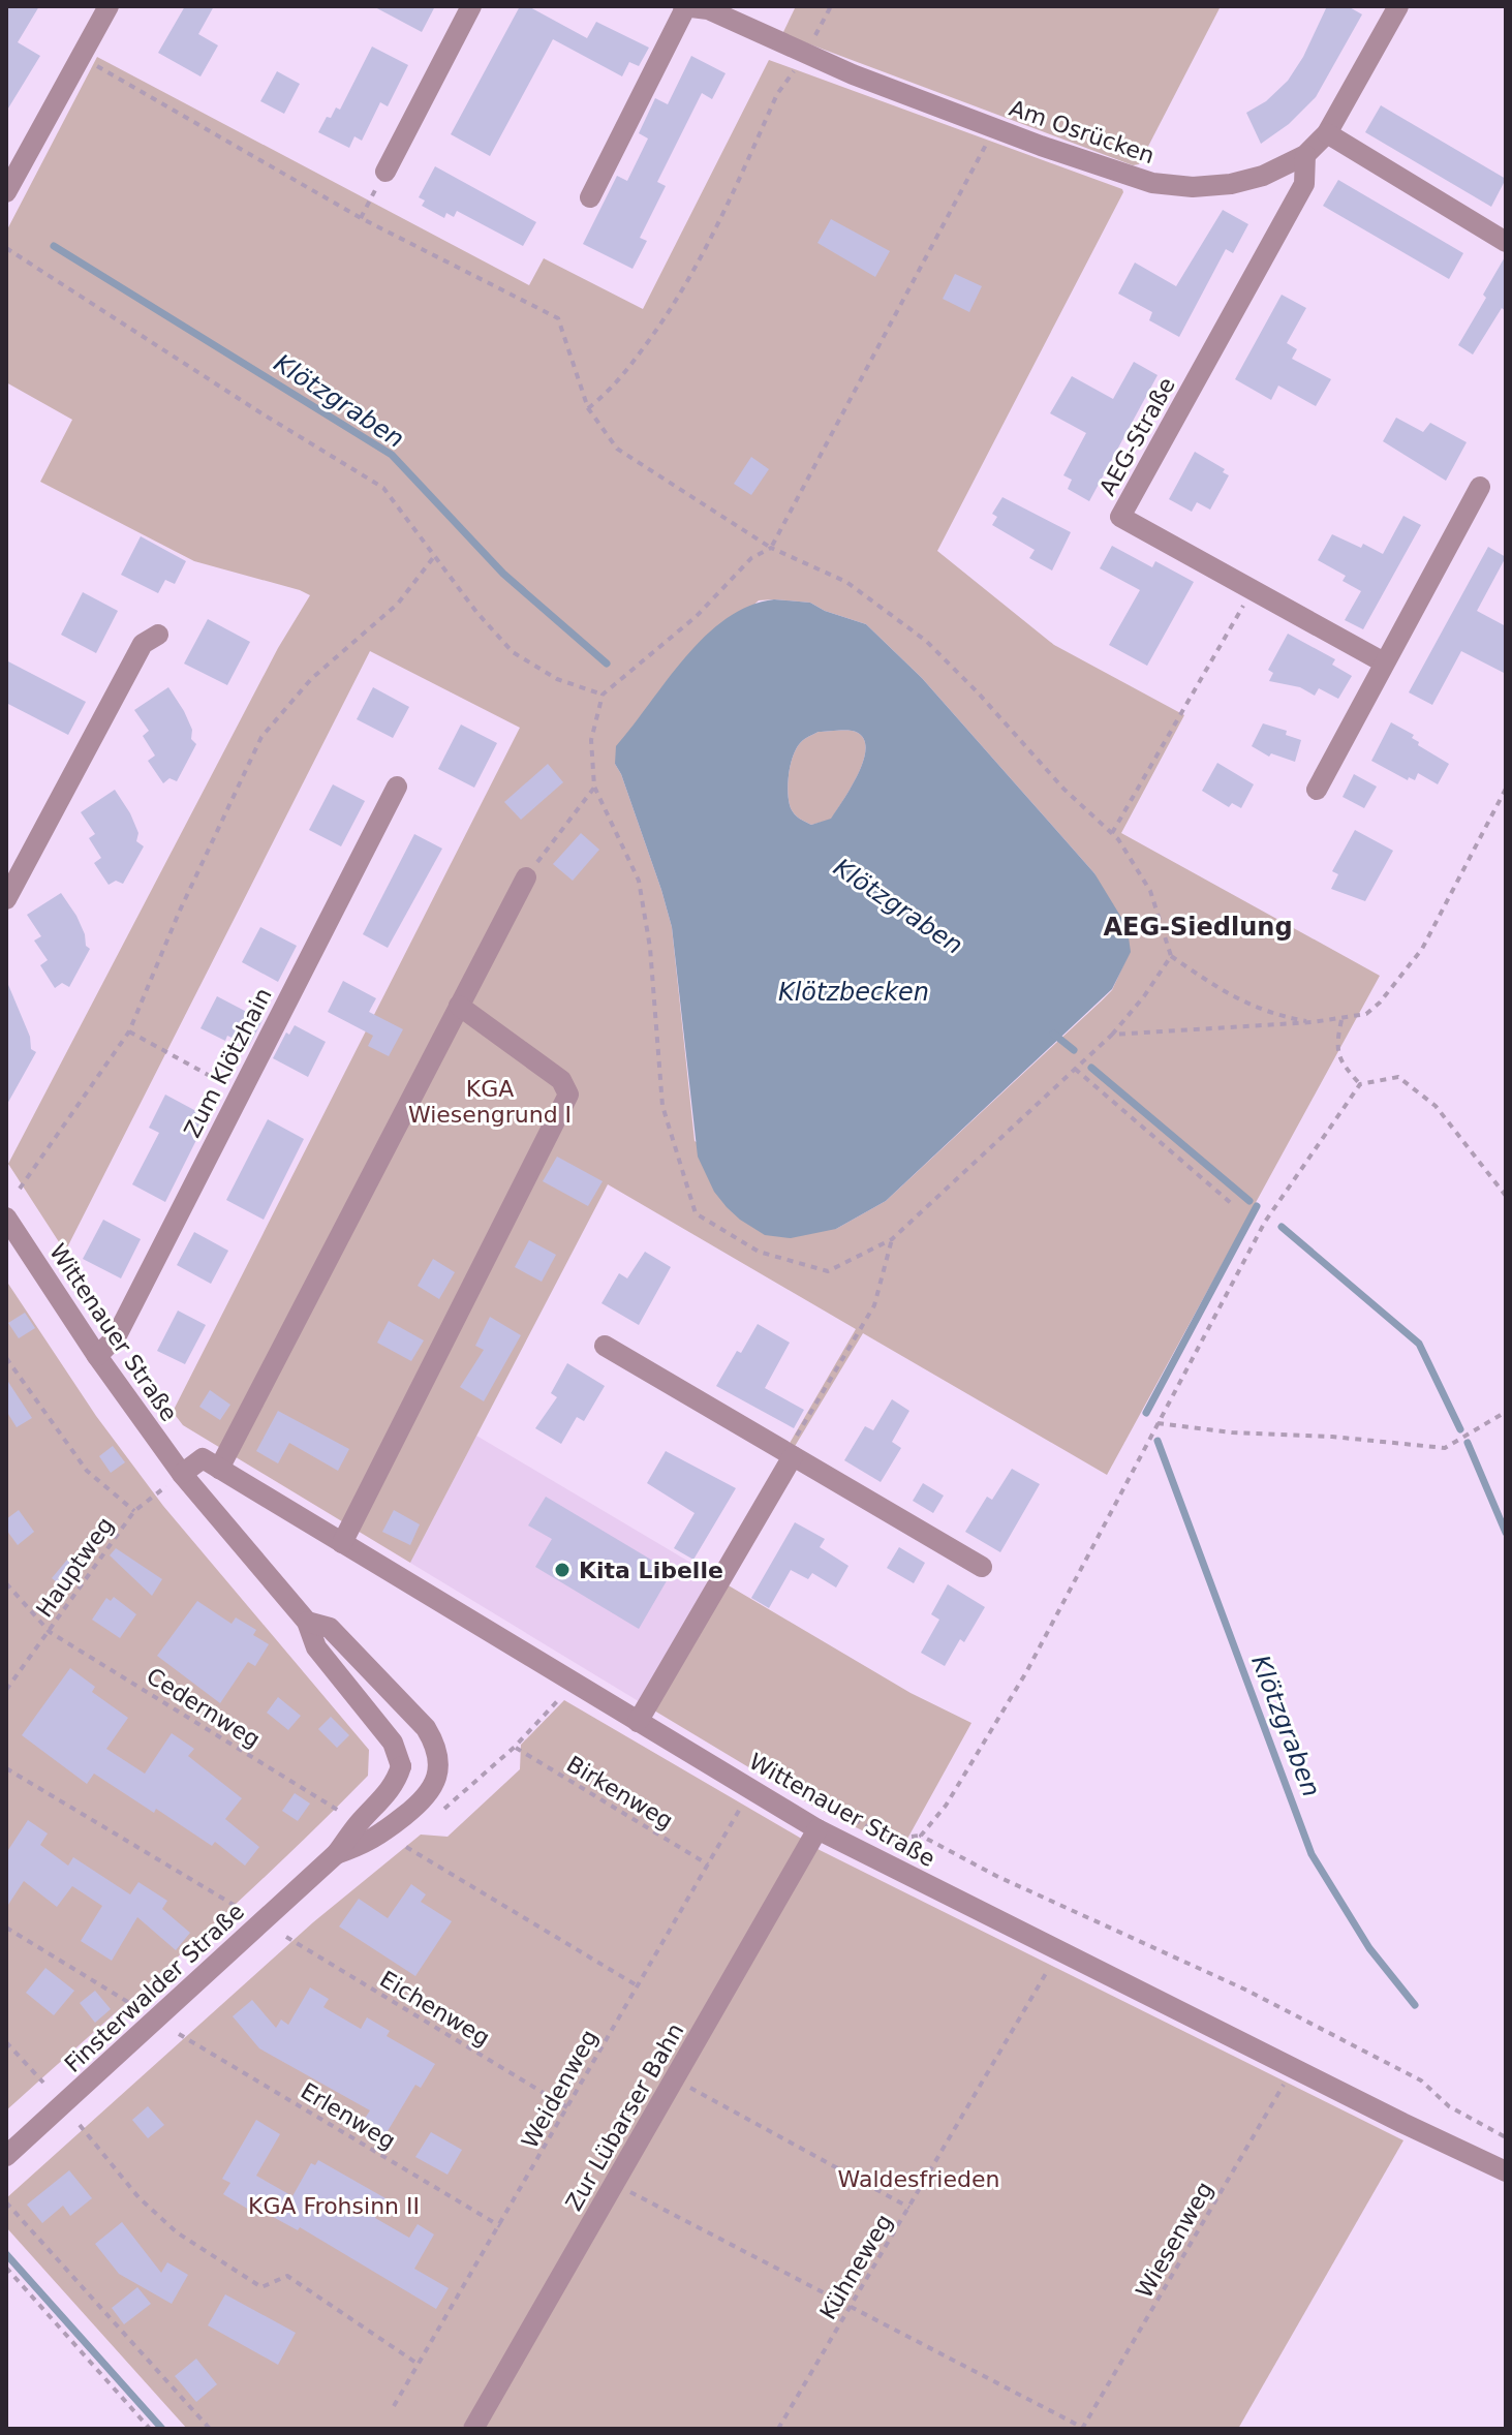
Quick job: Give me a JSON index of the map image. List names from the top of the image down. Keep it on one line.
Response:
{"streets":{"street":["Am Osrücken","AEG-Straße","Zum Klötzhain","Wittenauer Straße","Finsterwalder Straße","Zur Lübarser Bahn"],"path":["Hauptweg","Cedernweg","Birkenweg","Eichenweg","Weidenweg","Erlenweg","Wiesenweg","Kühneweg"]},"crossings":[["Am Osrücken","AEG-Straße"],["Zum Klötzhain","Wittenauer Straße"],["Wittenauer Straße","Hauptweg"],["Wittenauer Straße","Finsterwalder Straße"],["Wittenauer Straße","Weidenweg"],["Wittenauer Straße","Zur Lübarser Bahn"],["Wittenauer Straße","Wiesenweg"],["Wittenauer Straße","Kühneweg"],["Hauptweg","Cedernweg"],["Birkenweg","Weidenweg"],["Eichenweg","Weidenweg"],["Weidenweg","Erlenweg"]],"districts":["AEG-Siedlung"],"water":["Klötzgraben","Klötzbecken"],"parks":["KGA Wiesengrund I","Waldesfrieden","KGA Frohsinn II"],"places":["Kita Libelle"]}
